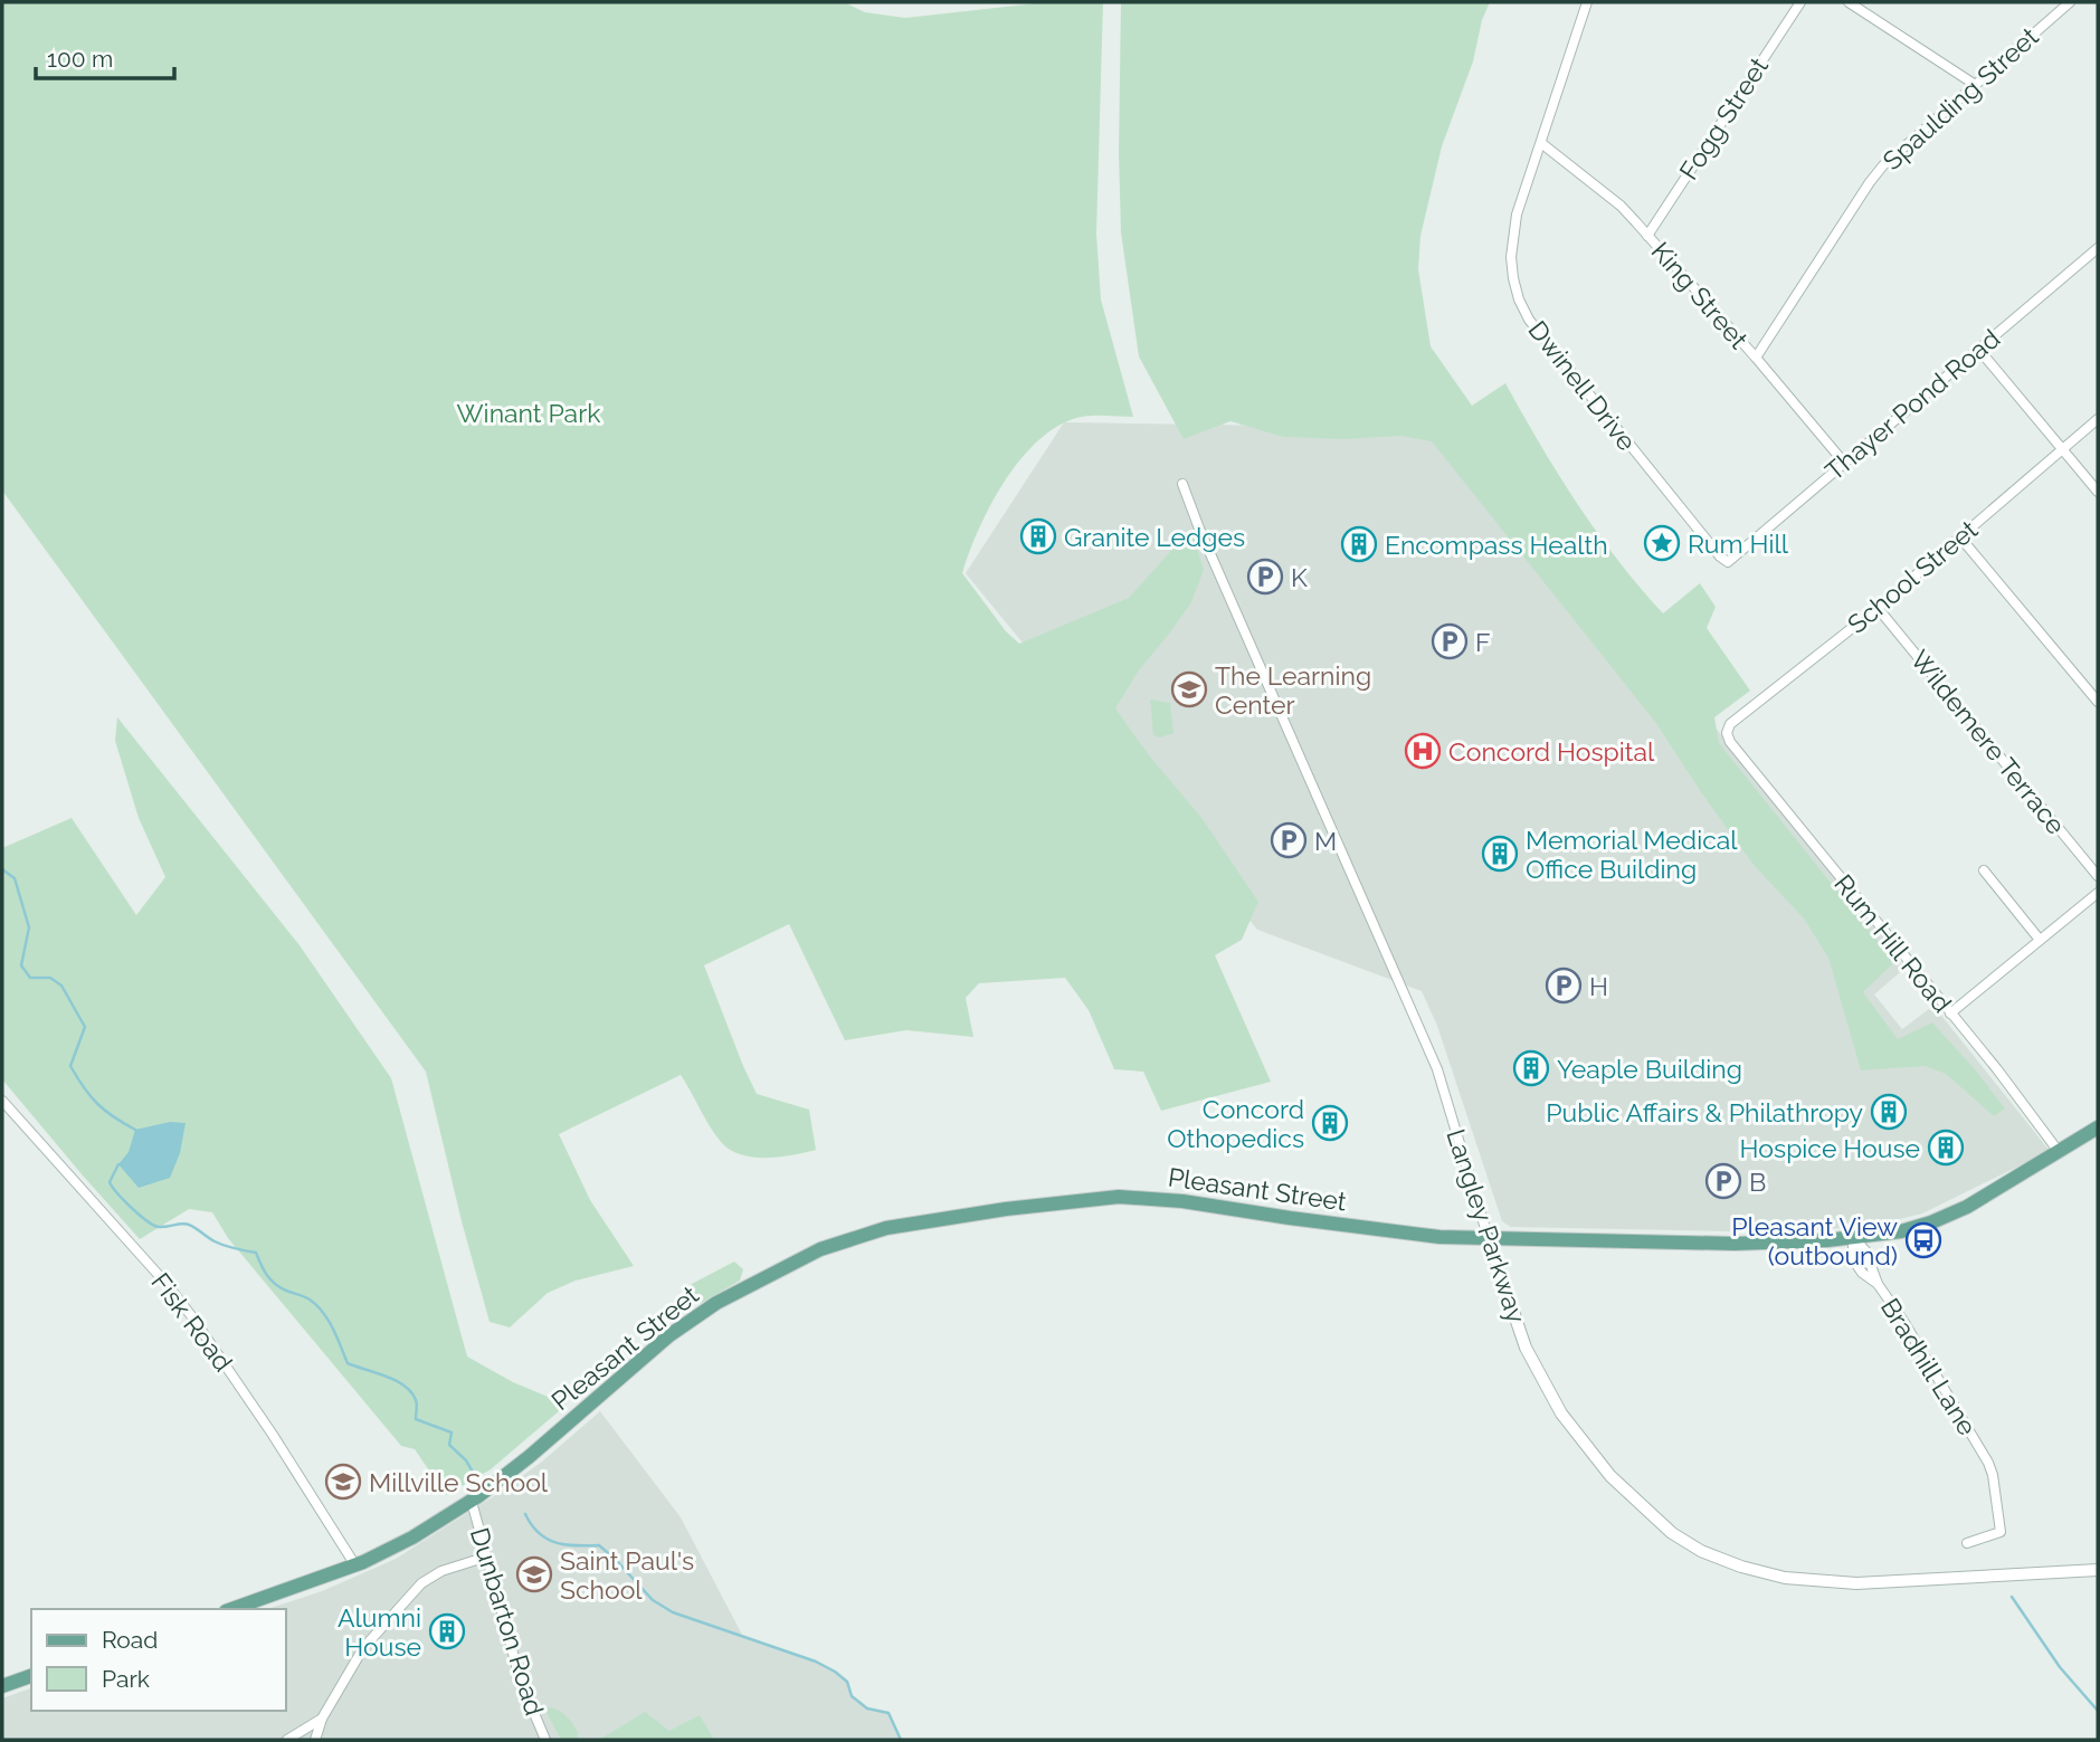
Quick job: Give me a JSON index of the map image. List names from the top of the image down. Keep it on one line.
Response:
{"streets":{"main road":["Pleasant Street"],"street":["Spaulding Street","Fogg Street","King Street","Dwinell Drive","Thayer Pond Road","School Street","Wildemere Terrace","Rum Hill Road","Langley Parkway","Fisk Road","Bradhill Lane","Dunbarton Road"]},"crossings":[["Spaulding Street","King Street"],["Fogg Street","King Street"],["King Street","Dwinell Drive"],["King Street","Thayer Pond Road"],["Dwinell Drive","Thayer Pond Road"],["School Street","Wildemere Terrace"],["School Street","Rum Hill Road"],["Rum Hill Road","Pleasant Street"],["Pleasant Street","Langley Parkway"],["Pleasant Street","Fisk Road"],["Pleasant Street","Bradhill Lane"],["Pleasant Street","Dunbarton Road"]],"parks":["Winant Park"],"places":{"building":["Granite Ledges","Encompass Health","Memorial Medical Office Building","Yeaple Building","Public Affairs & Philathropy","Concord Othopedics","Hospice House","Alumni House"],"place":["Rum Hill"],"parking":["K","F","M","H","B"],"school or university":["The Learning Center","Millville School","Saint Paul's School"],"hospital":["Concord Hospital"],"bus stop":["Pleasant View (outbound)"]},"legend":["Road","Park"],"scale_bar":"100 m"}
